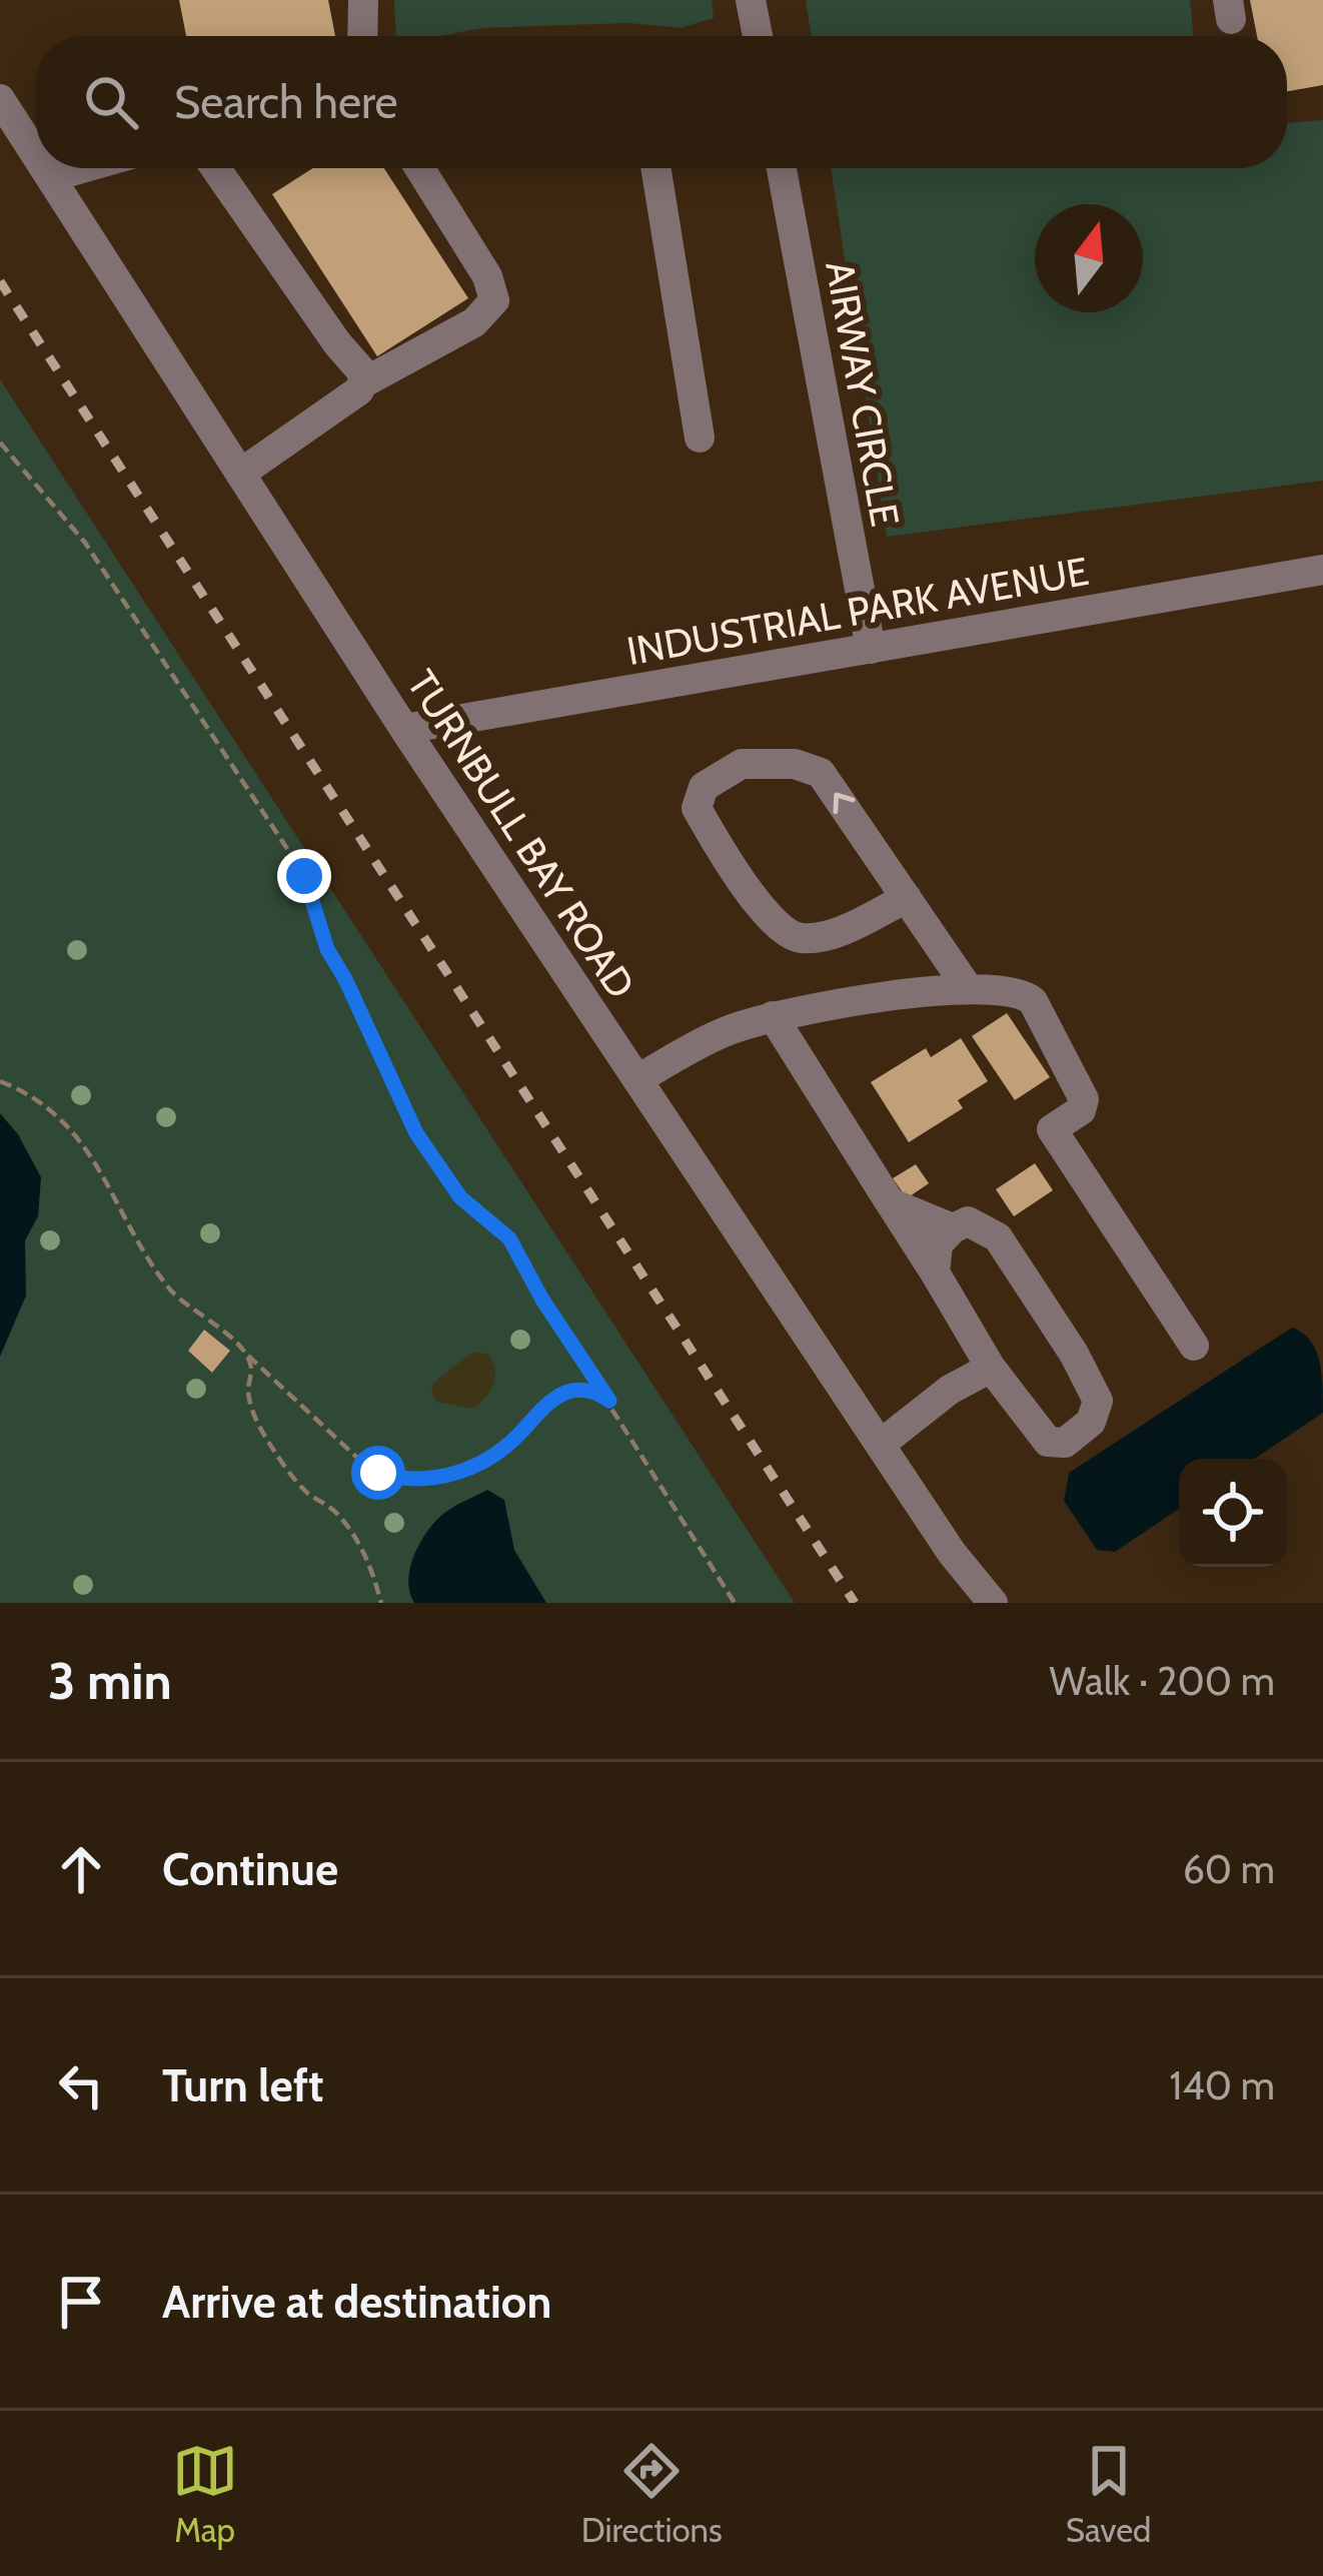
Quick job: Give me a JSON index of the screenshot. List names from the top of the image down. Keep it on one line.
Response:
{"streets":{"street":["AIRWAY CIRCLE","INDUSTRIAL PARK AVENUE","TURNBULL BAY ROAD"]},"crossings":[["AIRWAY CIRCLE","INDUSTRIAL PARK AVENUE"],["INDUSTRIAL PARK AVENUE","TURNBULL BAY ROAD"]],"north":"top","page":{"search":"Search here","heading":["3 min","Walk · 200 m"],"list":[["Continue","60 m"],["Turn left","140 m"],"Arrive at destination"],"nav":["Map","Directions","Saved"]}}
